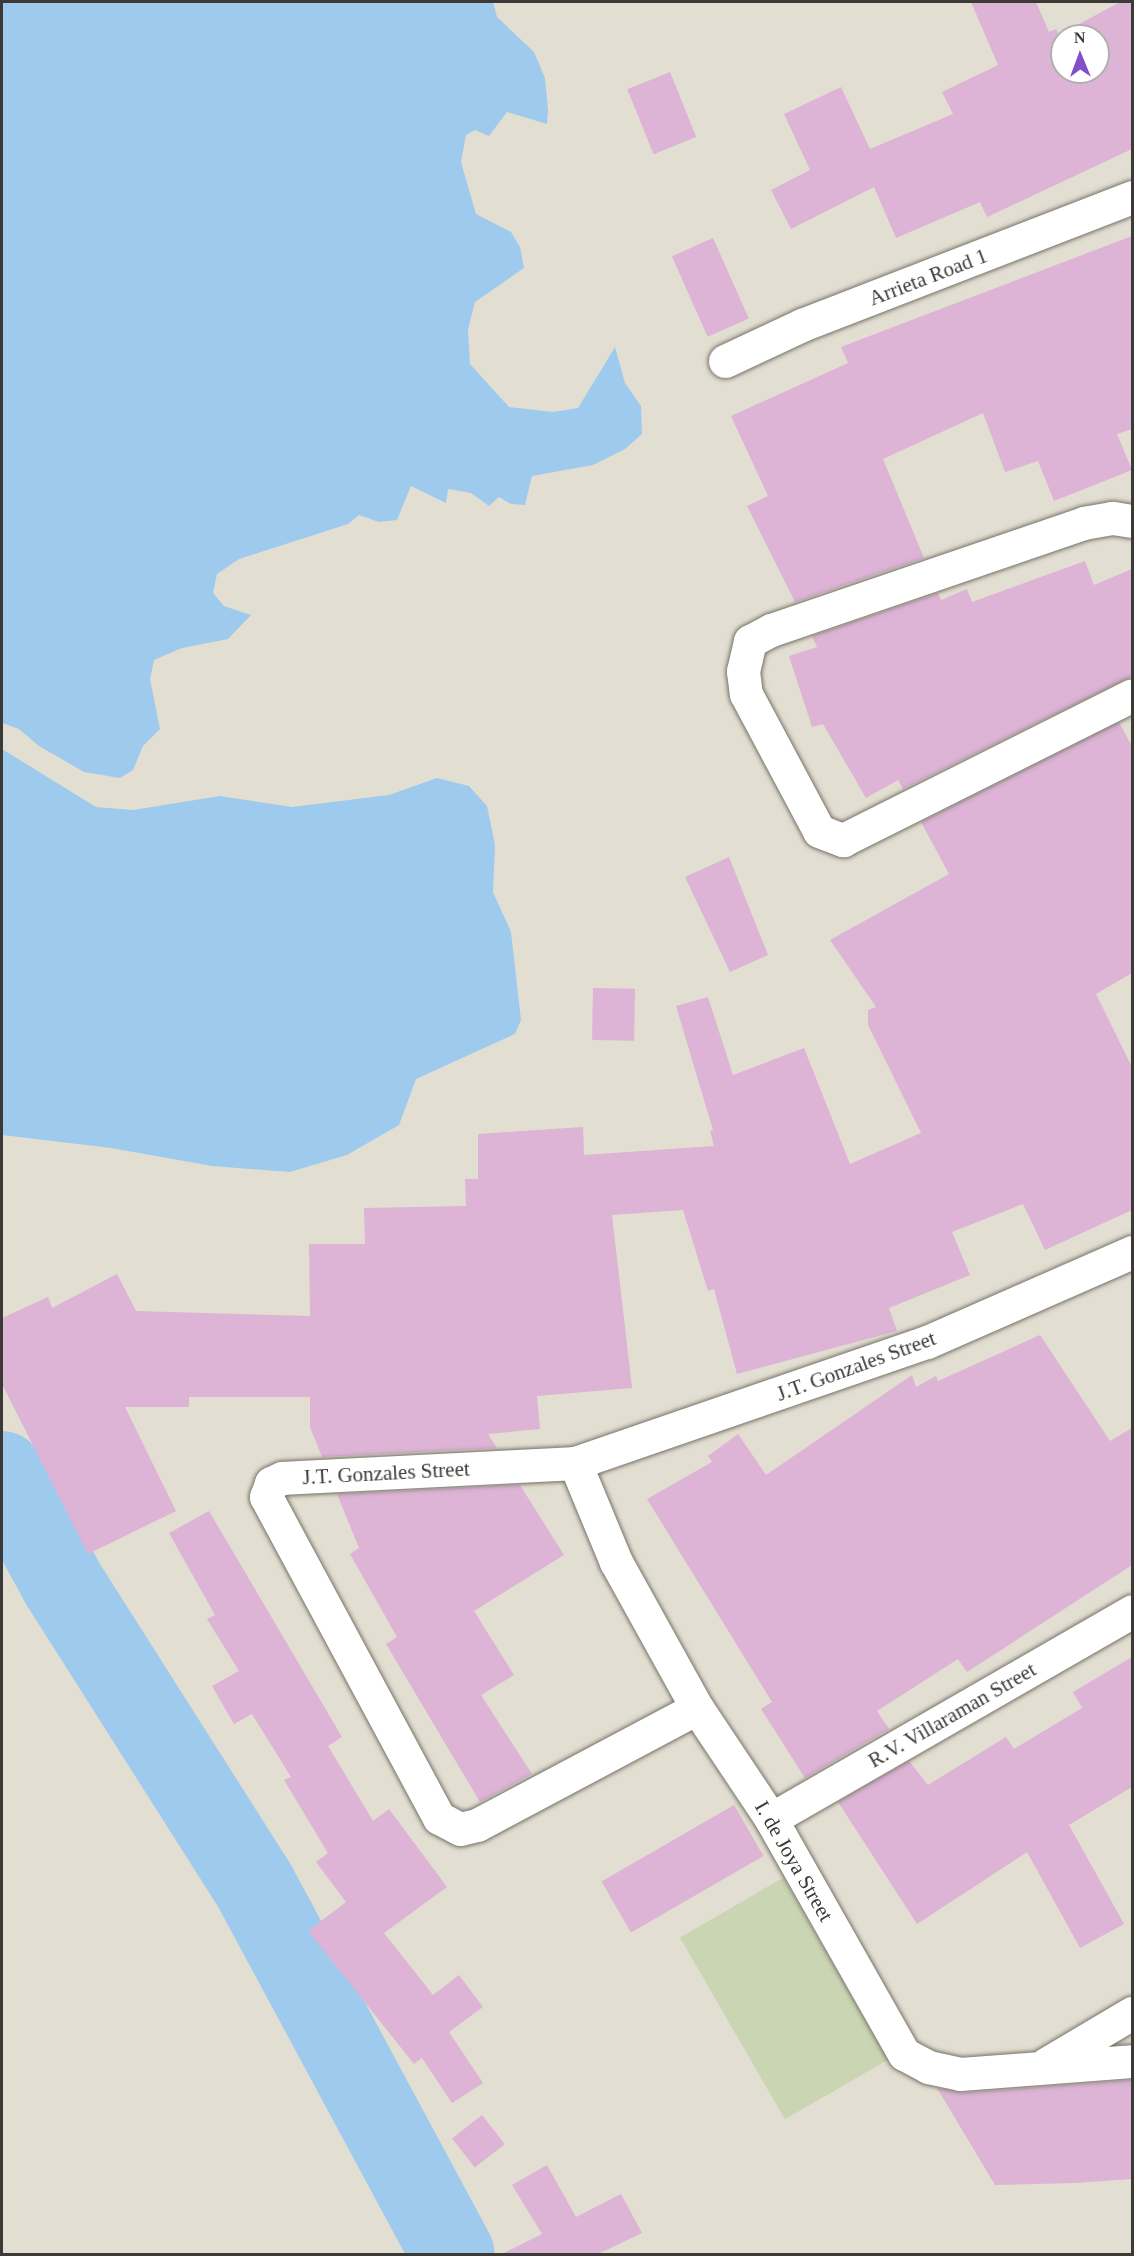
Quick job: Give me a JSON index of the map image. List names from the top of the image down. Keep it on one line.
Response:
{"streets":{"street":["Arrieta Road 1","J.T. Gonzales Street","R.V. Villaraman Street","I. de Joya Street"]},"crossings":[["J.T. Gonzales Street","I. de Joya Street"],["R.V. Villaraman Street","I. de Joya Street"]],"north":"top"}
